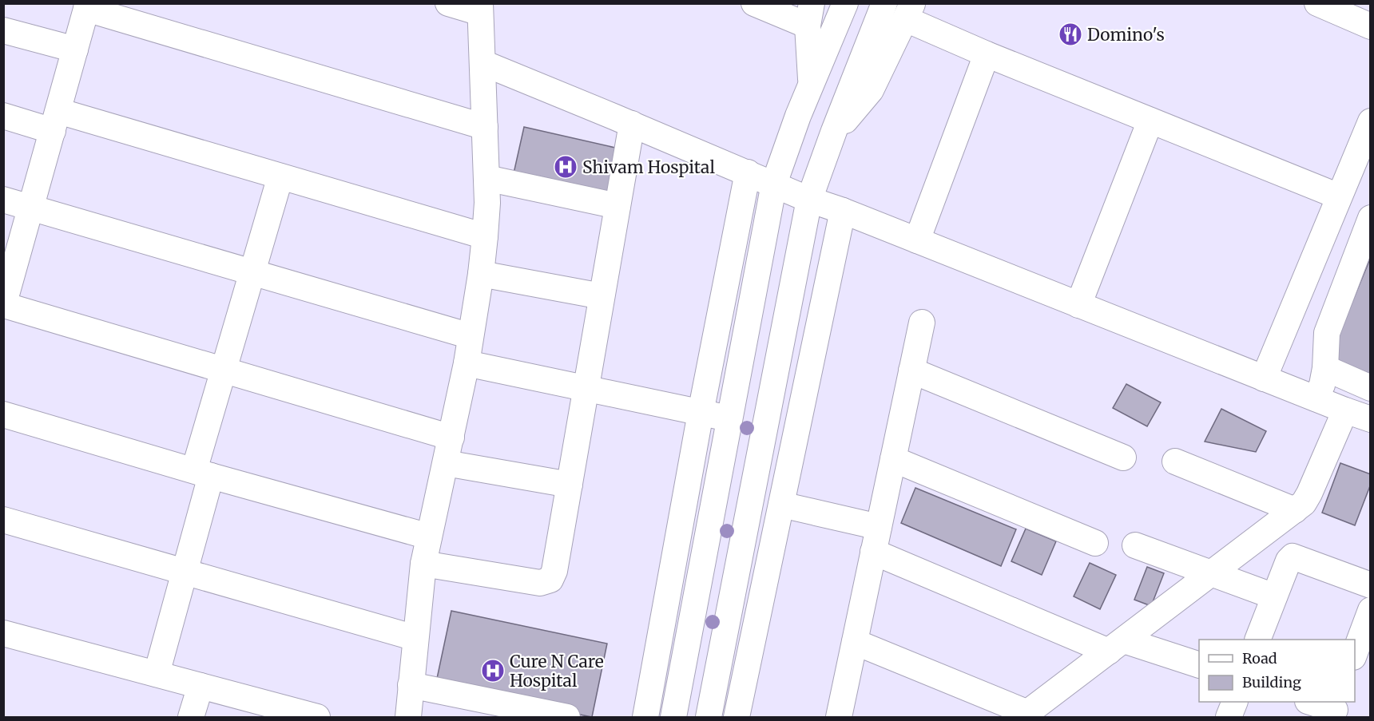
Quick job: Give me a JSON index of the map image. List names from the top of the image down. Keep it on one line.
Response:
{"places":{"restaurant":["Domino's"],"hospital":["Shivam Hospital","Cure N Care Hospital"]},"legend":["Road","Building"]}
